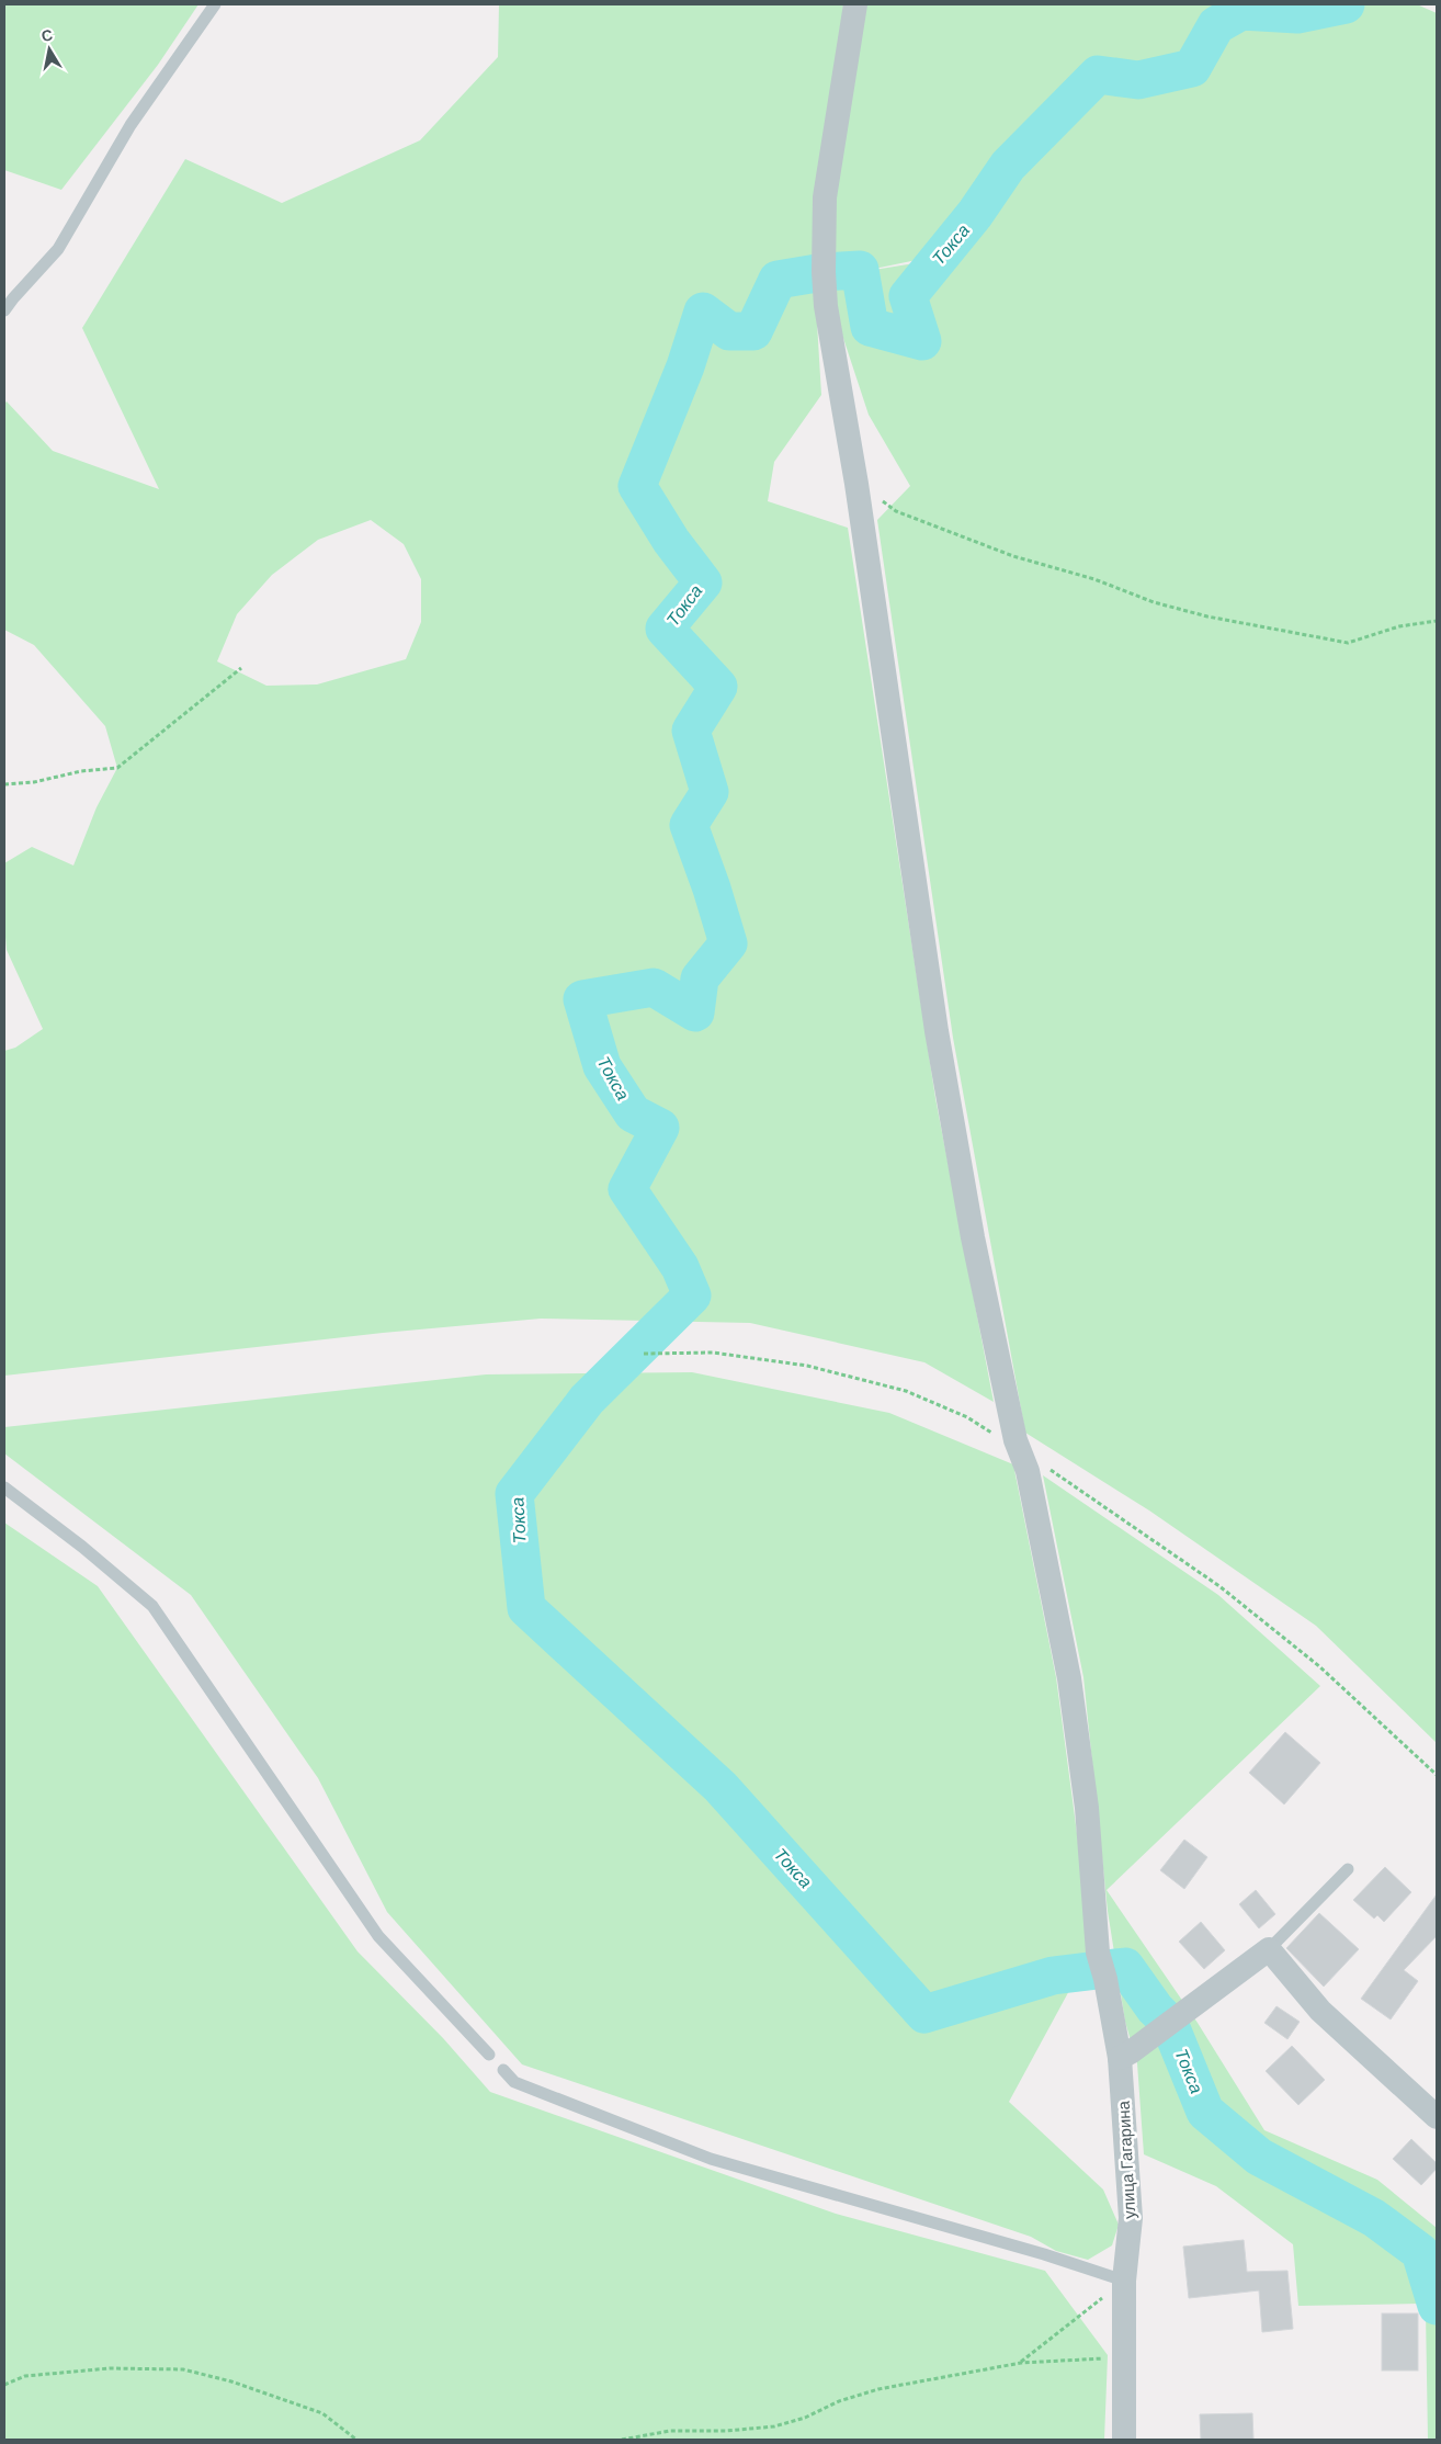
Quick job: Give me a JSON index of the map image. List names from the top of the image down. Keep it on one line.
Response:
{"streets":{"street":["улица Гагарина"]},"water":["Токса"],"north":"top"}
